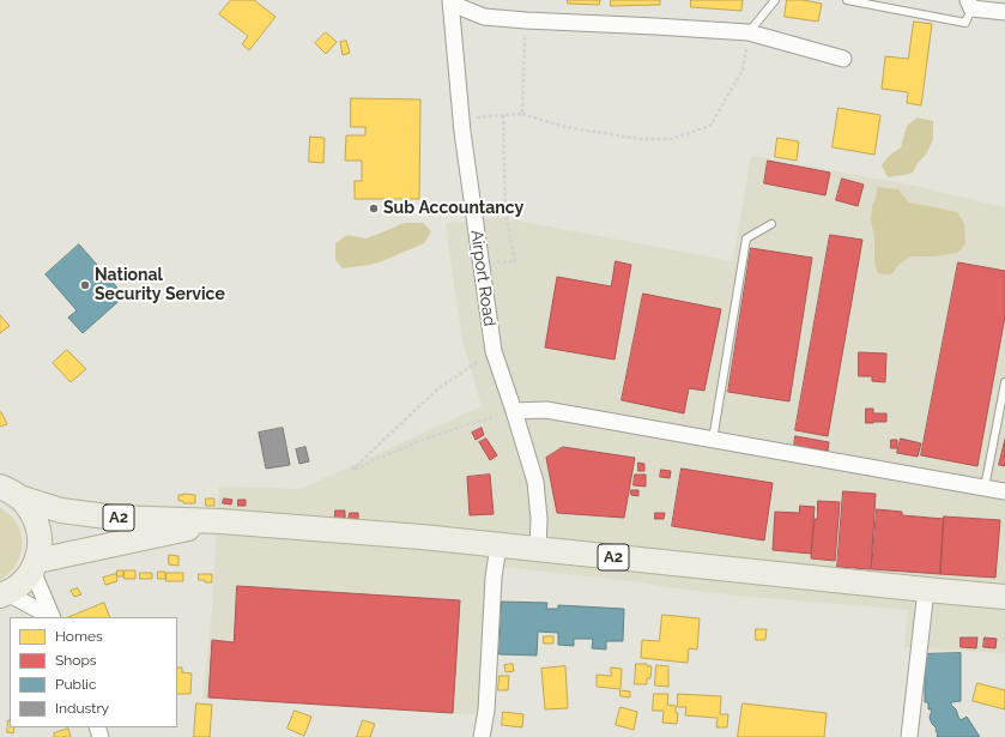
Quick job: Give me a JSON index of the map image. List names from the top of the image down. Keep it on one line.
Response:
{"streets":{"main road":["A2"],"street":["Airport Road"]},"crossings":[["Airport Road","A2"]],"places":["Sub Accountancy","National Security Service"],"legend":["Homes","Shops","Public","Industry"]}
